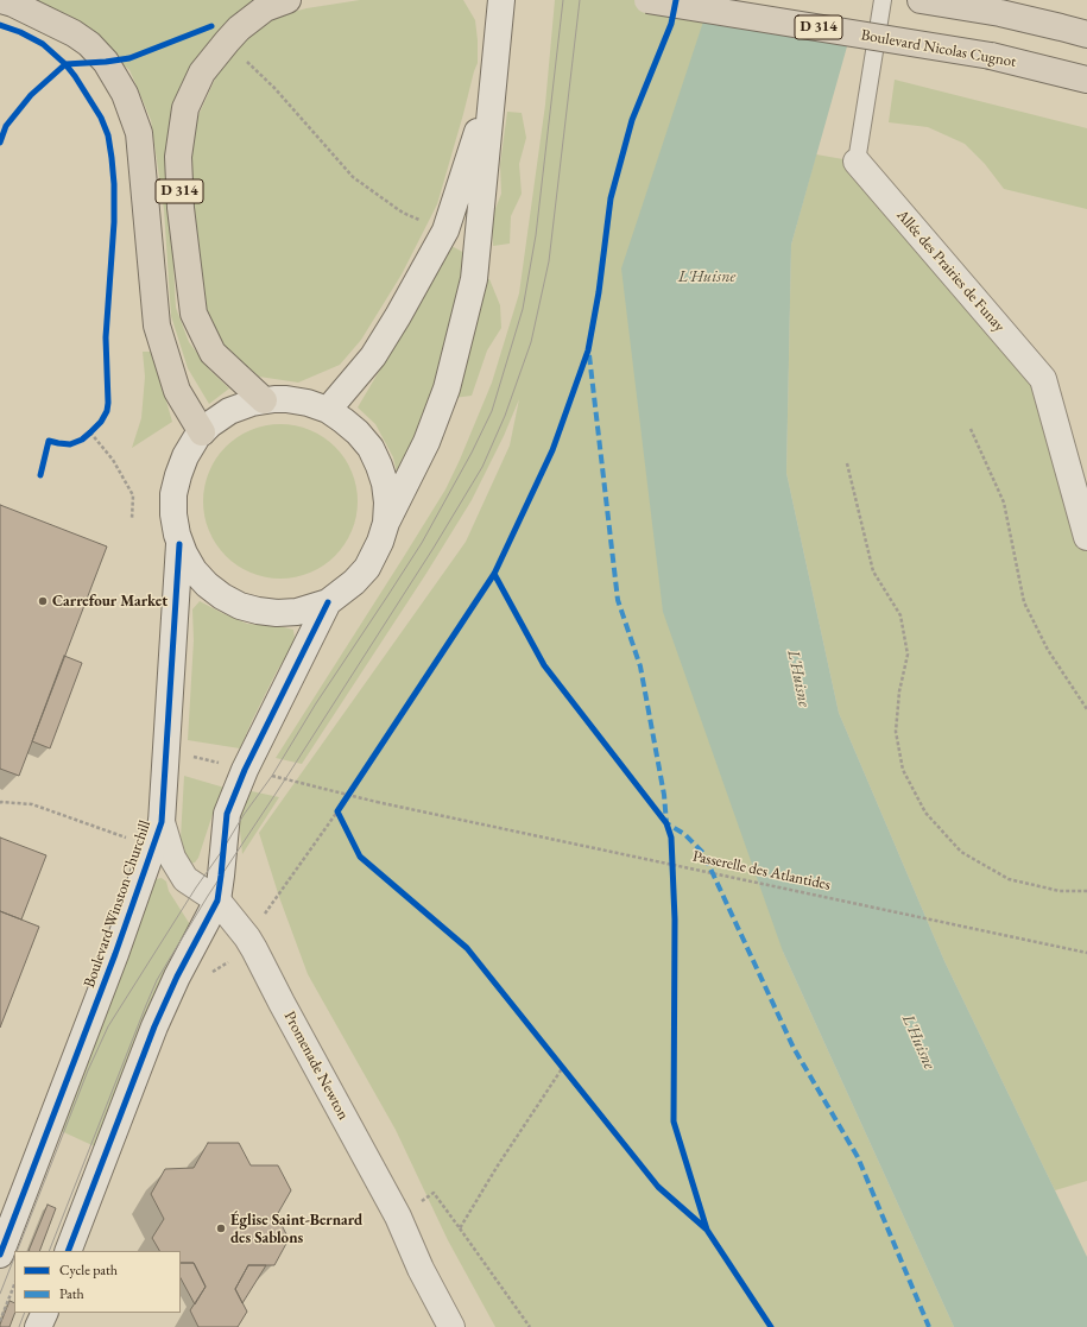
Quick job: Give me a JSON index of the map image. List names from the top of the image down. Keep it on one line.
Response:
{"streets":{"main road":["D 314","Boulevard Nicolas Cugnot"],"street":["Allée des Prairies de Funay","Boulevard Winston Churchill","Promenade Newton"],"path":["Passerelle des Atlantides"]},"crossings":[["Boulevard Winston Churchill","Promenade Newton"]],"water":["L'Huisne"],"places":["Carrefour Market","Église Saint-Bernard des Sablons"],"legend":["Cycle path","Path"]}
